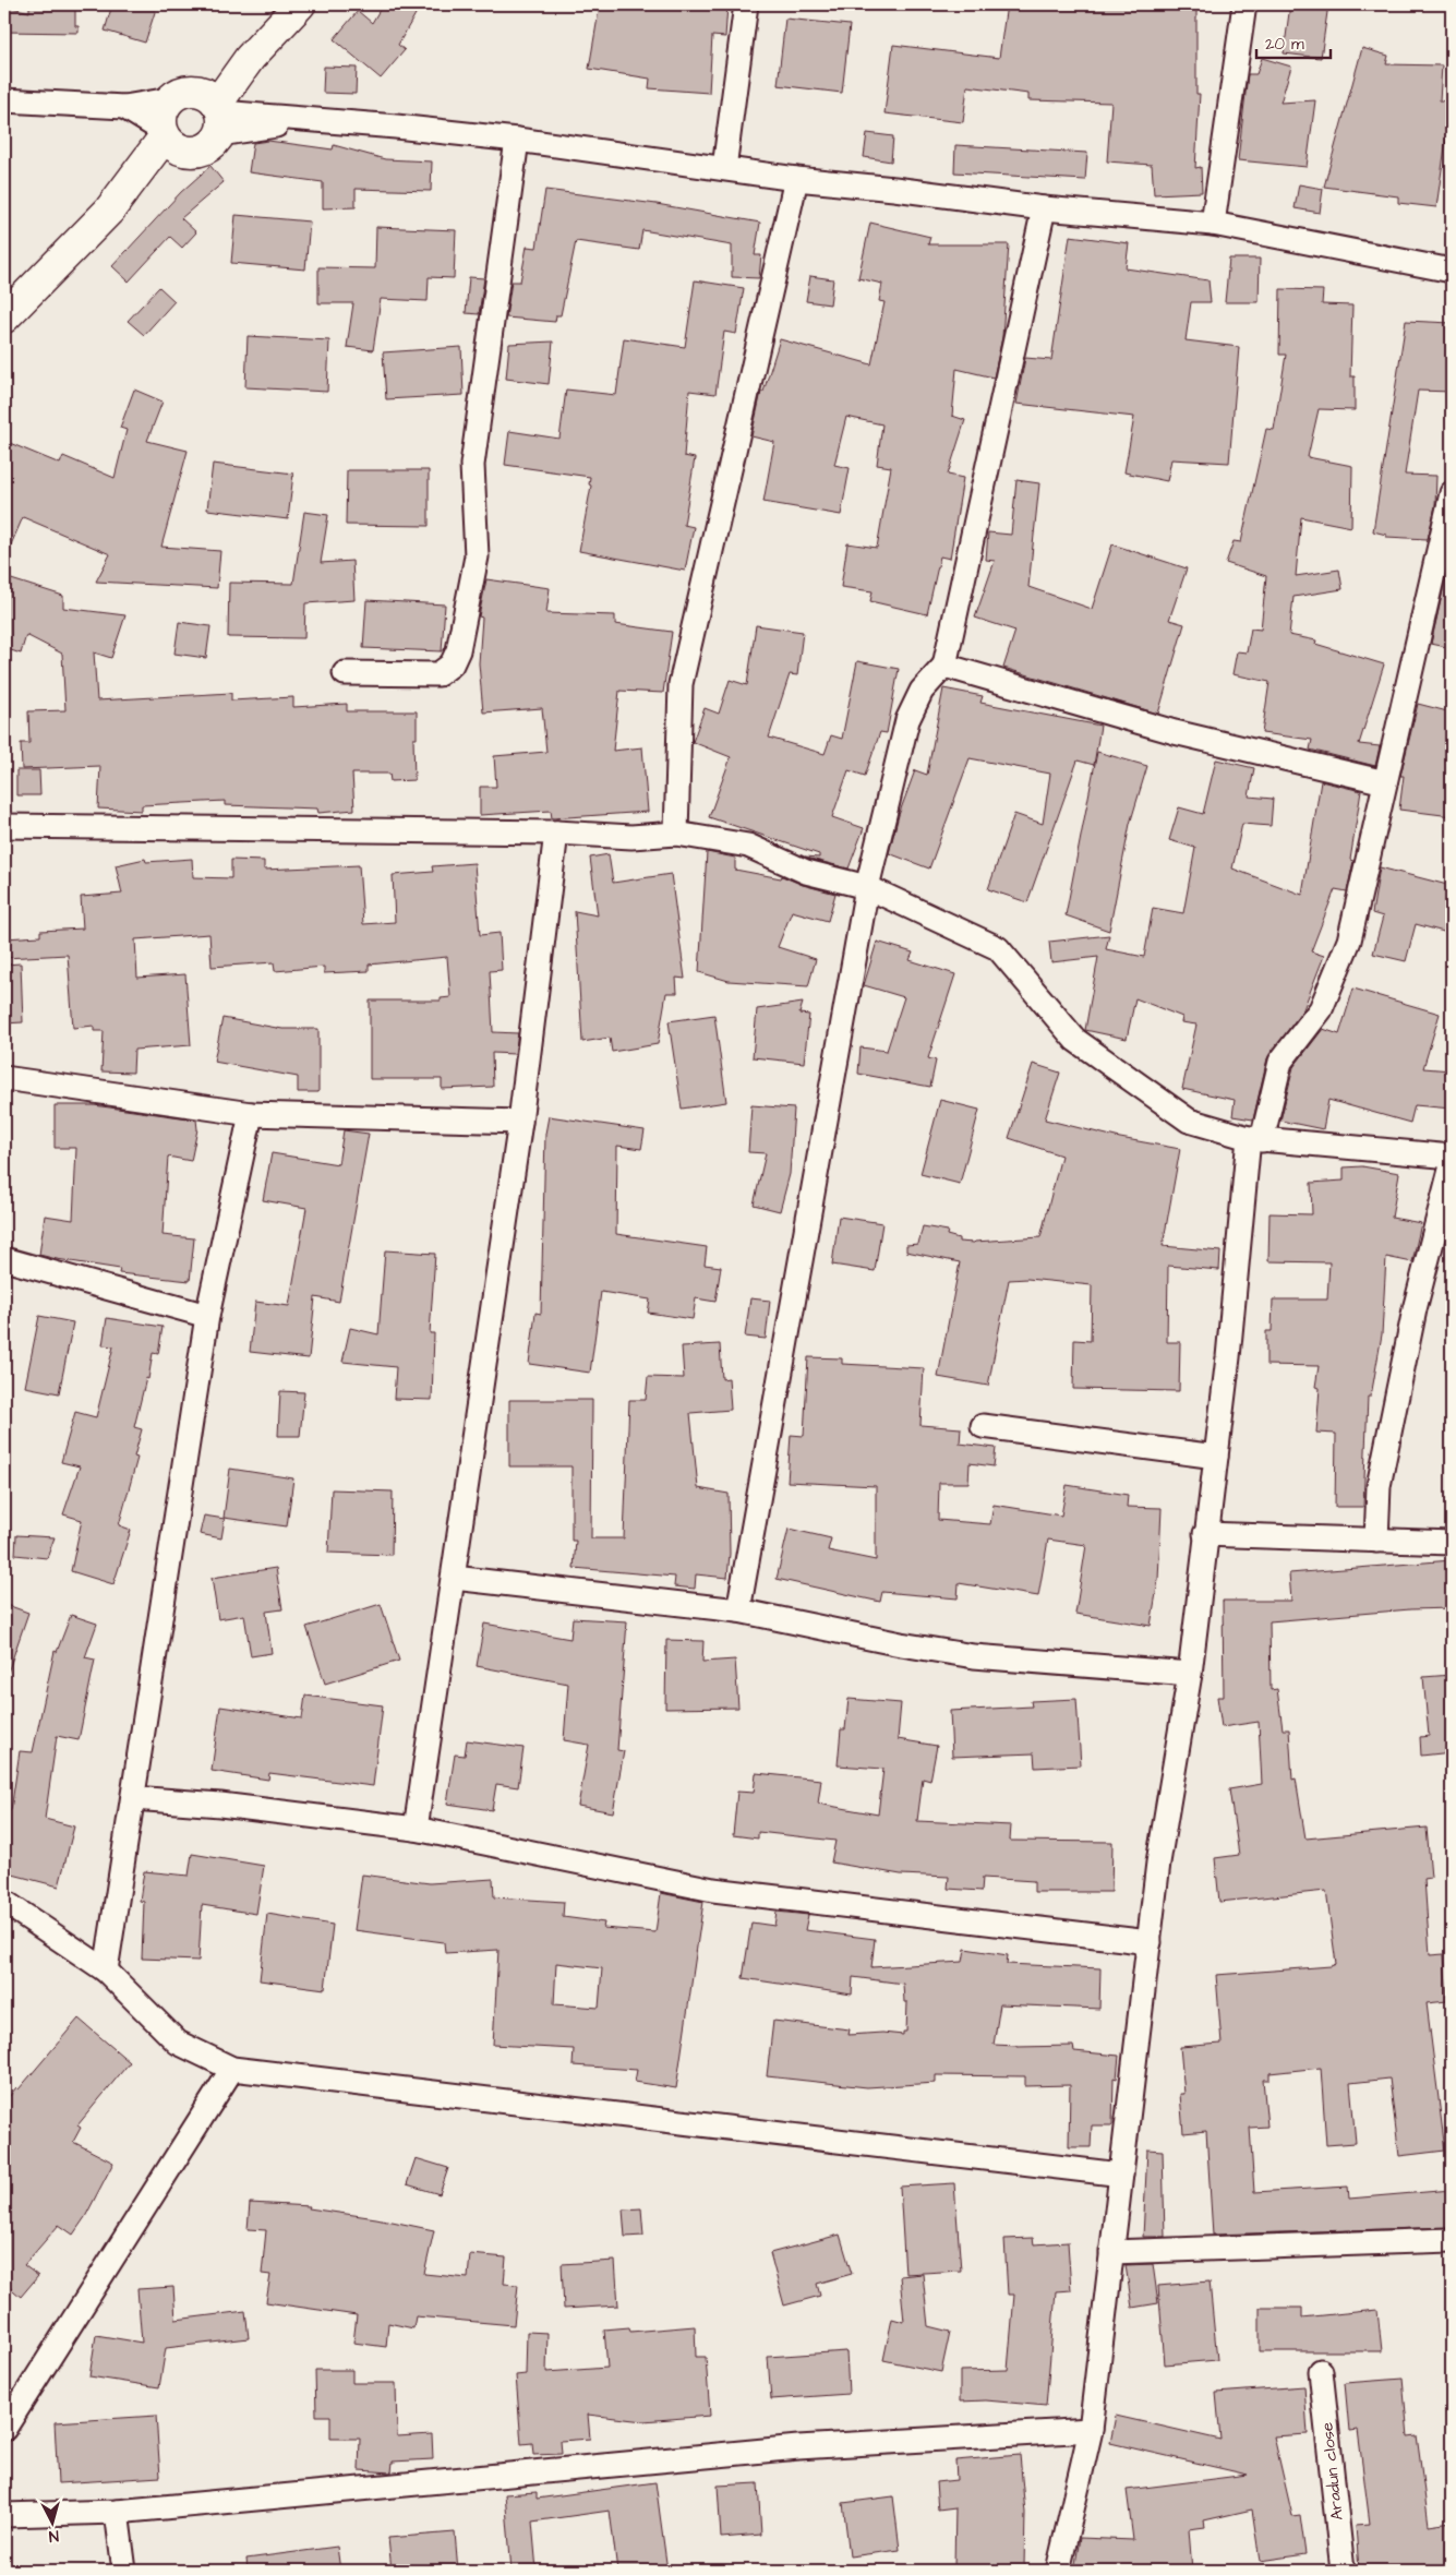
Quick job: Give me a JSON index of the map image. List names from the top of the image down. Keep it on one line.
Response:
{"streets":{"street":["Aradun close"]},"scale_bar":"20 m","north":"bottom"}
